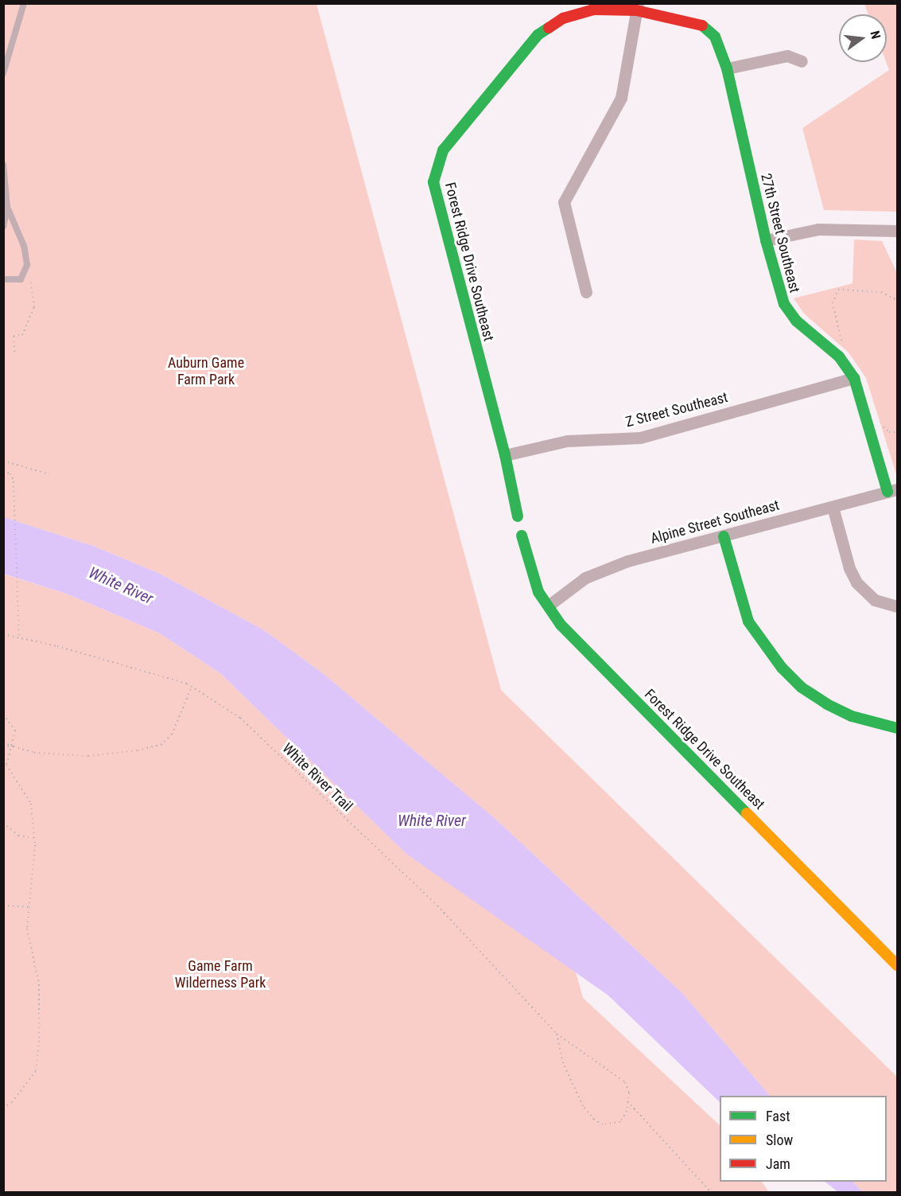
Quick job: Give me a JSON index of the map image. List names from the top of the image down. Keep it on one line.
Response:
{"streets":{"street":["27th Street Southeast","Forest Ridge Drive Southeast","Z Street Southeast","Alpine Street Southeast"],"path":["White River Trail"]},"crossings":[["27th Street Southeast","Forest Ridge Drive Southeast"],["27th Street Southeast","Z Street Southeast"],["27th Street Southeast","Alpine Street Southeast"],["Forest Ridge Drive Southeast","Z Street Southeast"],["Forest Ridge Drive Southeast","Alpine Street Southeast"]],"water":["White River"],"parks":["Auburn Game Farm Park","Game Farm Wilderness Park"],"legend":["Fast","Slow","Jam"],"north":"right"}
